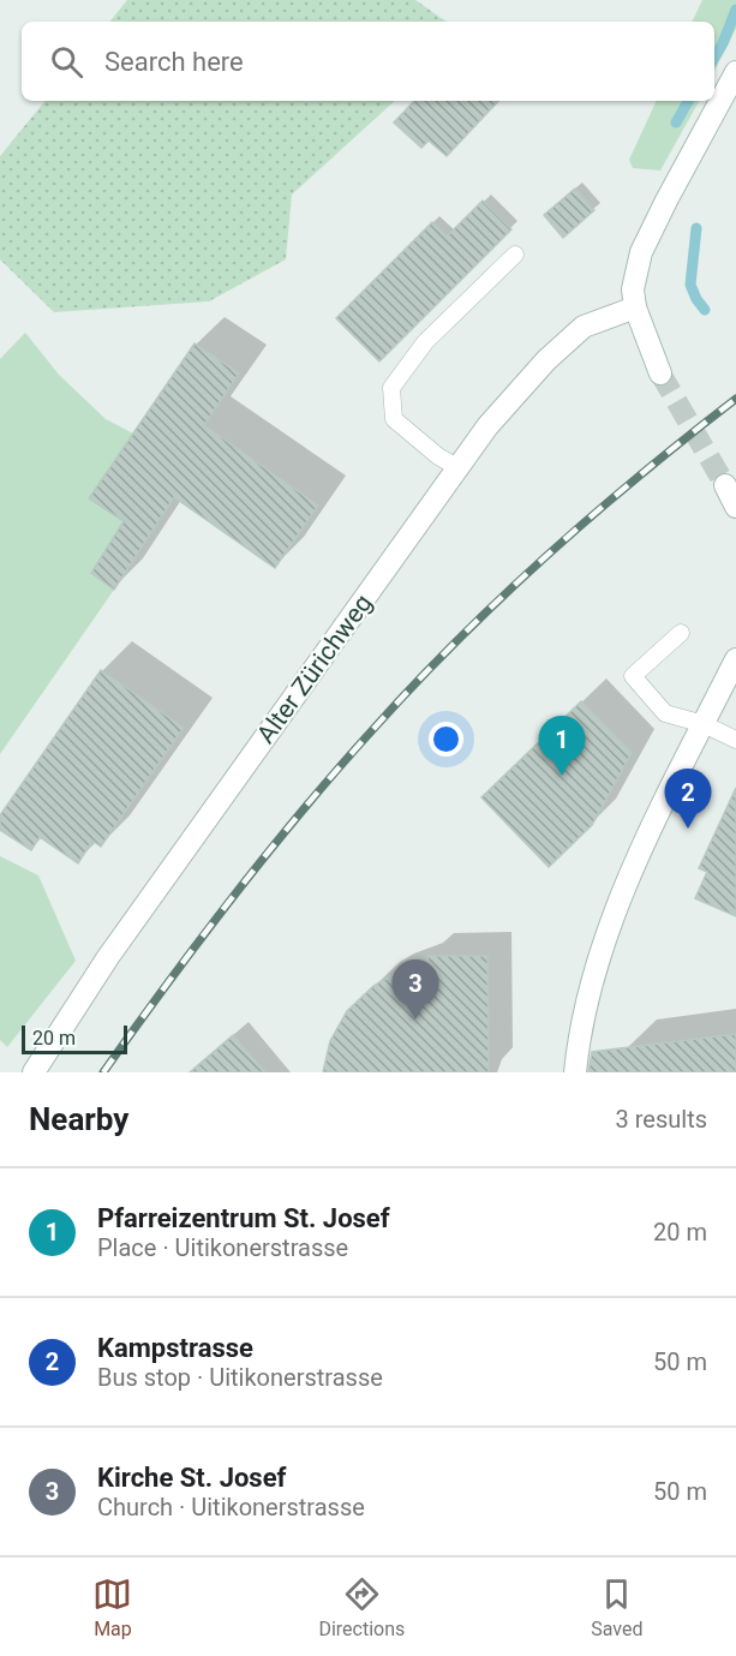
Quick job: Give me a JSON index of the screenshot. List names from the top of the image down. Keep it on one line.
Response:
{"streets":{"street":["Alter Zürichweg"]},"scale_bar":"20 m","page":{"search":"Search here","pins":["1","2","3"],"scale":"20 m","heading":["Nearby","3 results"],"list":[{"mark":"1","name":"Pfarreizentrum St. Josef","note":"Place · Uitikonerstrasse","value":"20 m"},{"mark":"2","name":"Kampstrasse","note":"Bus stop · Uitikonerstrasse","value":"50 m"},{"mark":"3","name":"Kirche St. Josef","note":"Church · Uitikonerstrasse","value":"50 m"}],"nav":["Map","Directions","Saved"]}}
